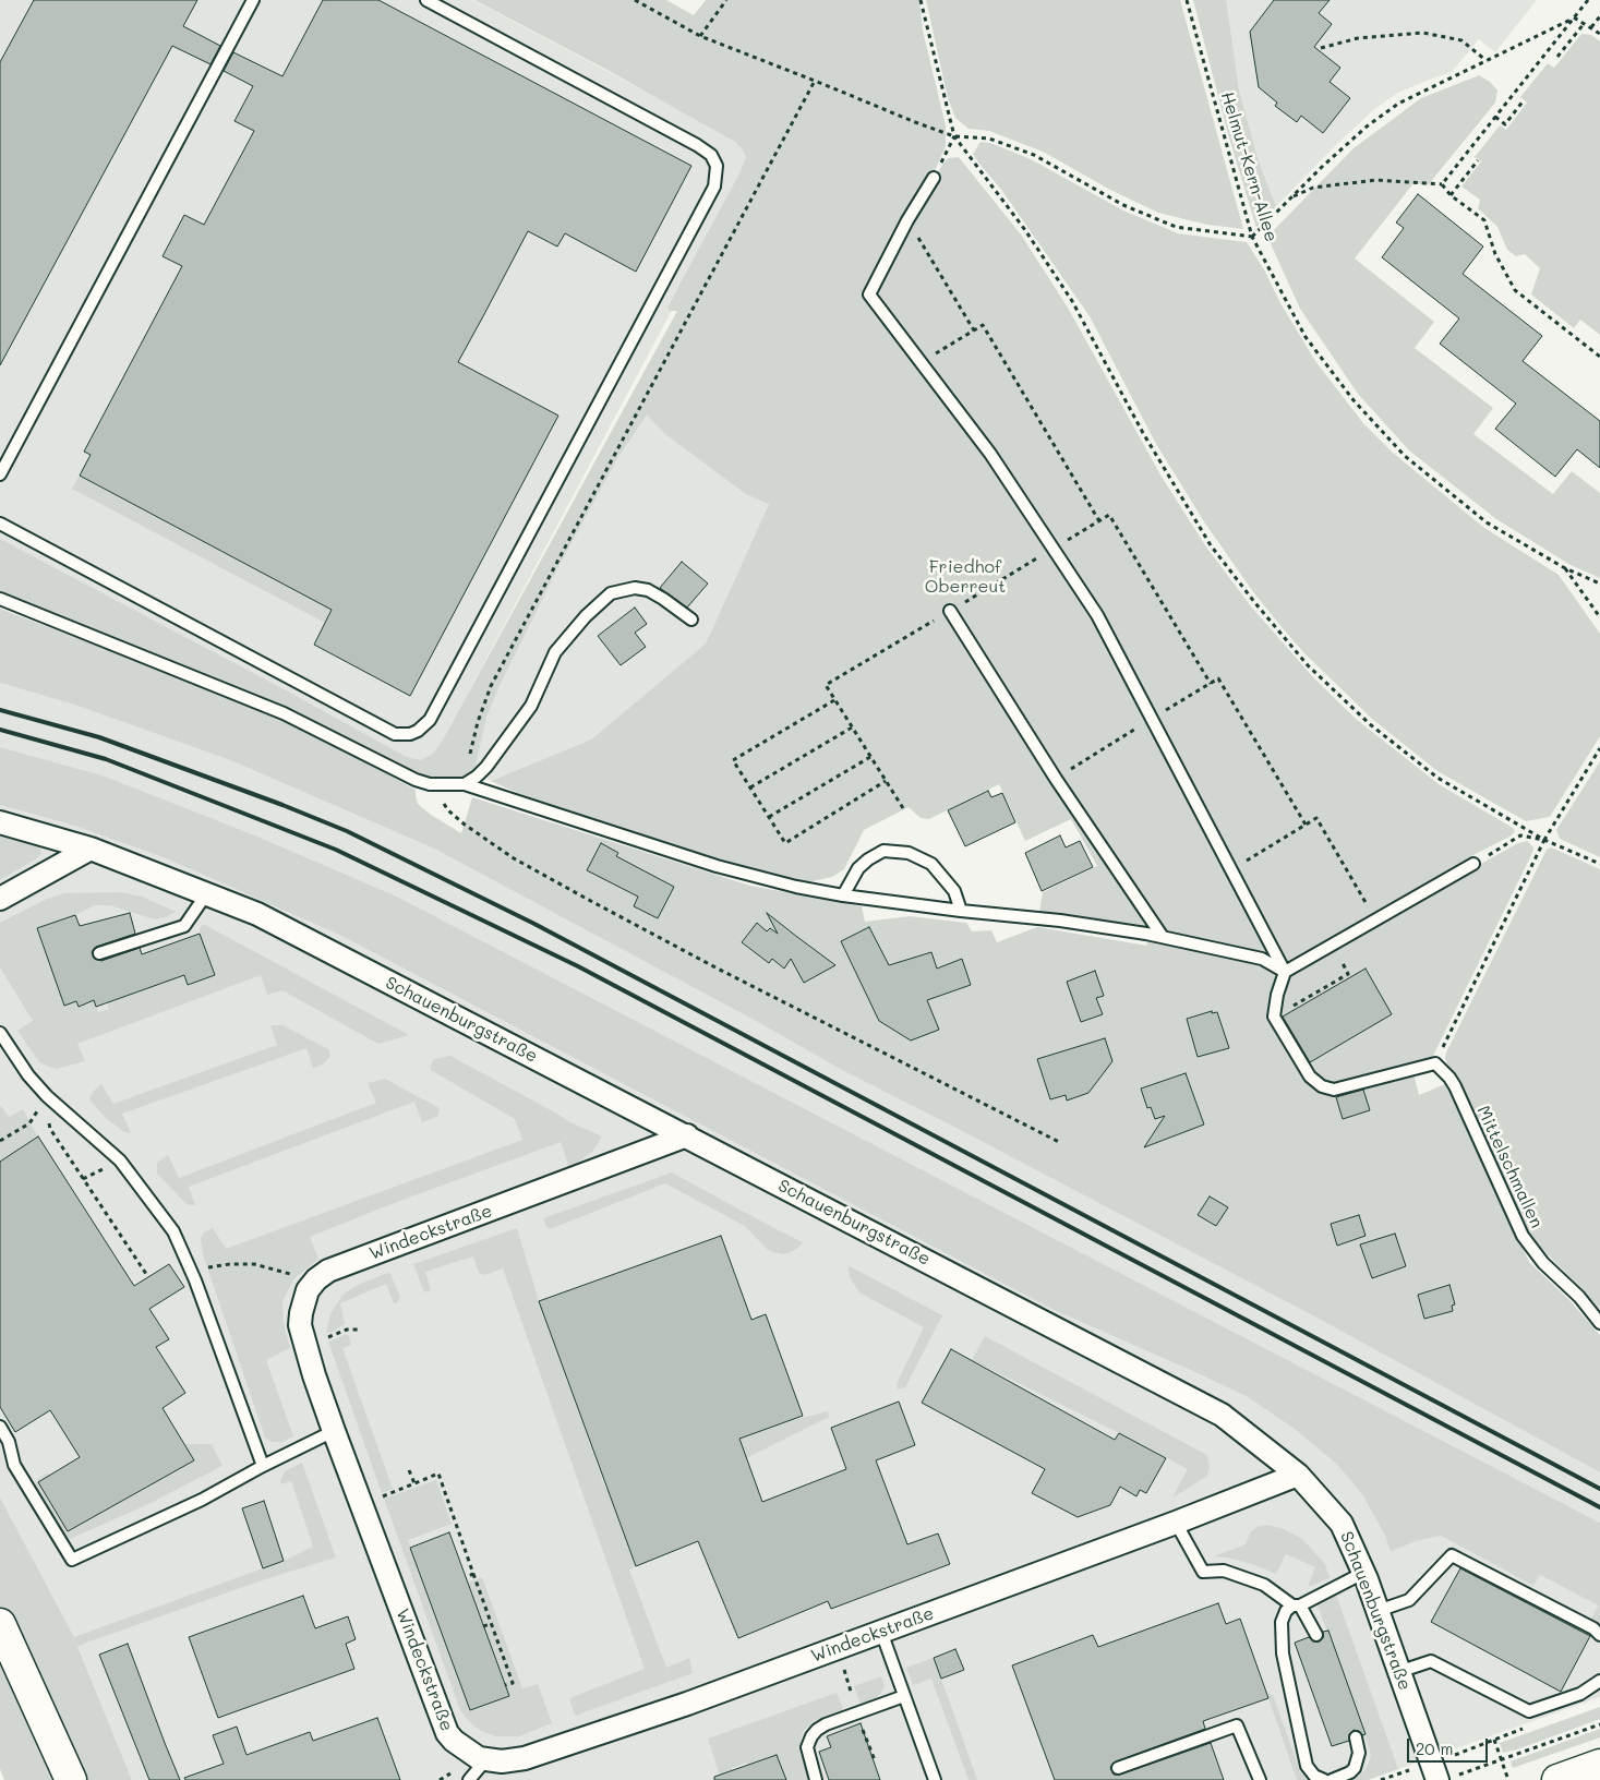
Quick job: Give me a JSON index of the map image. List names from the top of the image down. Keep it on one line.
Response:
{"streets":{"street":["Schauenburgstraße","Windeckstraße"],"lane":["Mittelschmallen"],"path":["Helmut-Kern-Allee"]},"crossings":[["Schauenburgstraße","Windeckstraße"]],"parks":["Friedhof Oberreut"],"scale_bar":"20 m"}
